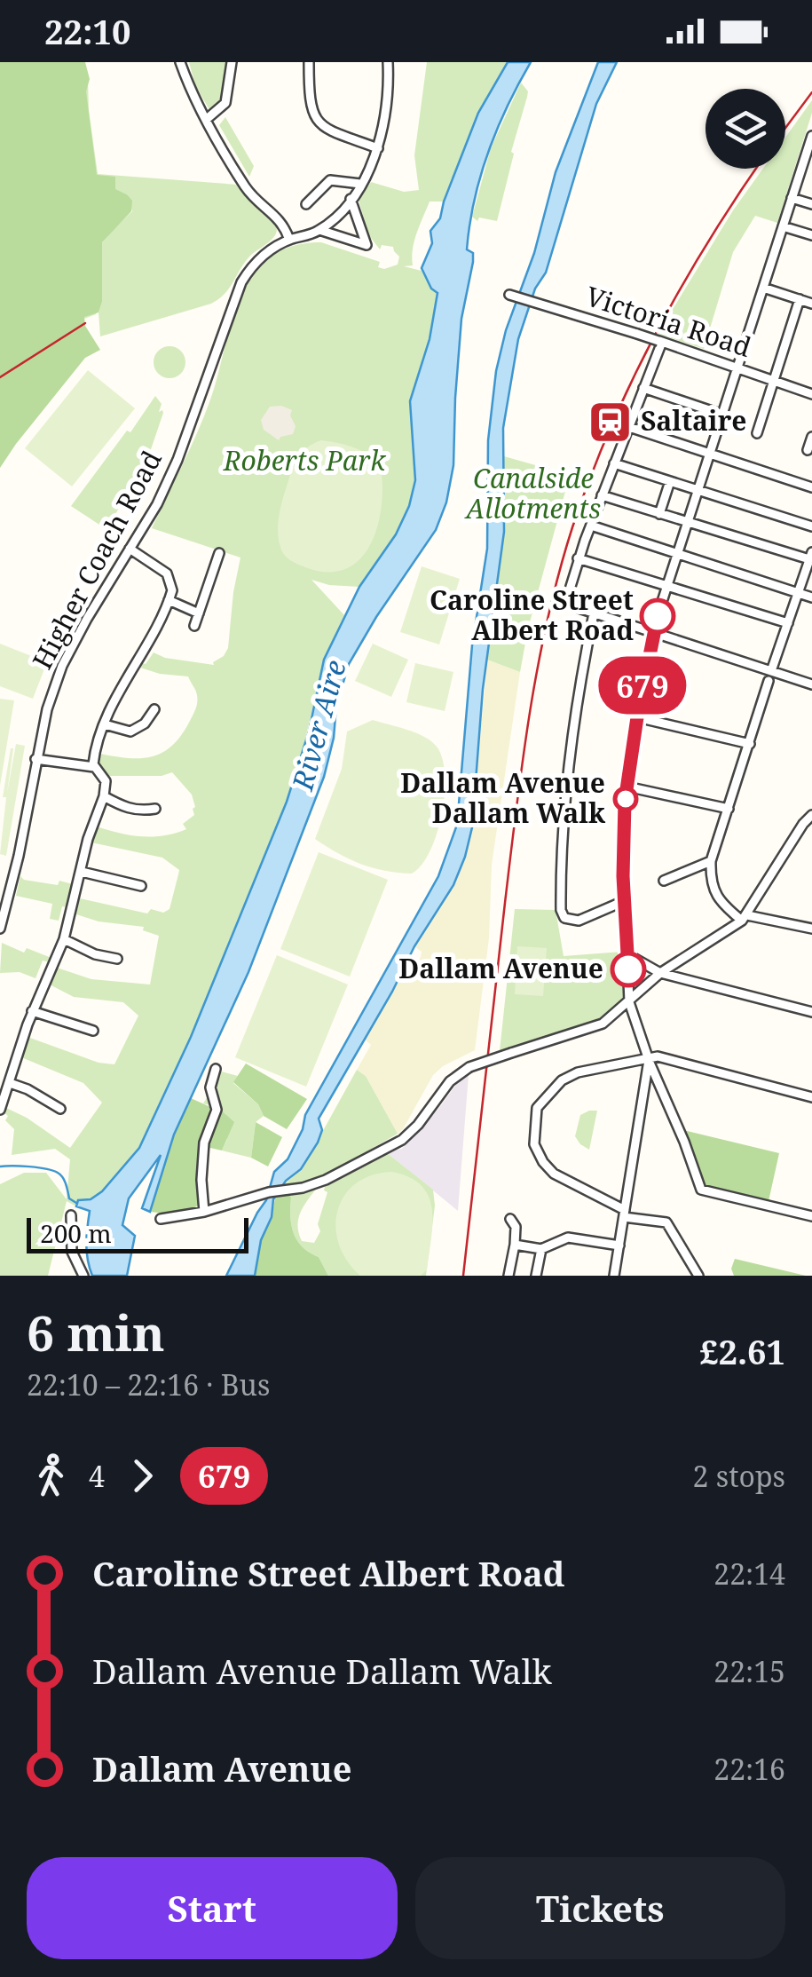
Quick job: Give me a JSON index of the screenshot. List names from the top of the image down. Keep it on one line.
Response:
{"streets":{"street":["Victoria Road","Higher Coach Road"]},"water":["River Aire"],"parks":["Roberts Park","Canalside Allotments"],"places":{"station":["Saltaire"],"other":["Caroline Street Albert Road","Dallam Avenue Dallam Walk","Dallam Avenue"]},"lines":["bus line 679"],"scale_bar":"200 m","page":{"status":"22:10","on_map":"679","scale":"200 m","heading":["6 min","22:10 – 22:16 · Bus","£2.61"],"legs":["4","679","2 stops"],"list":[{"name":"Caroline Street Albert Road","value":"22:14"},{"name":"Dallam Avenue Dallam Walk","value":"22:15"},{"name":"Dallam Avenue","value":"22:16"}],"buttons":["Start","Tickets"]}}
